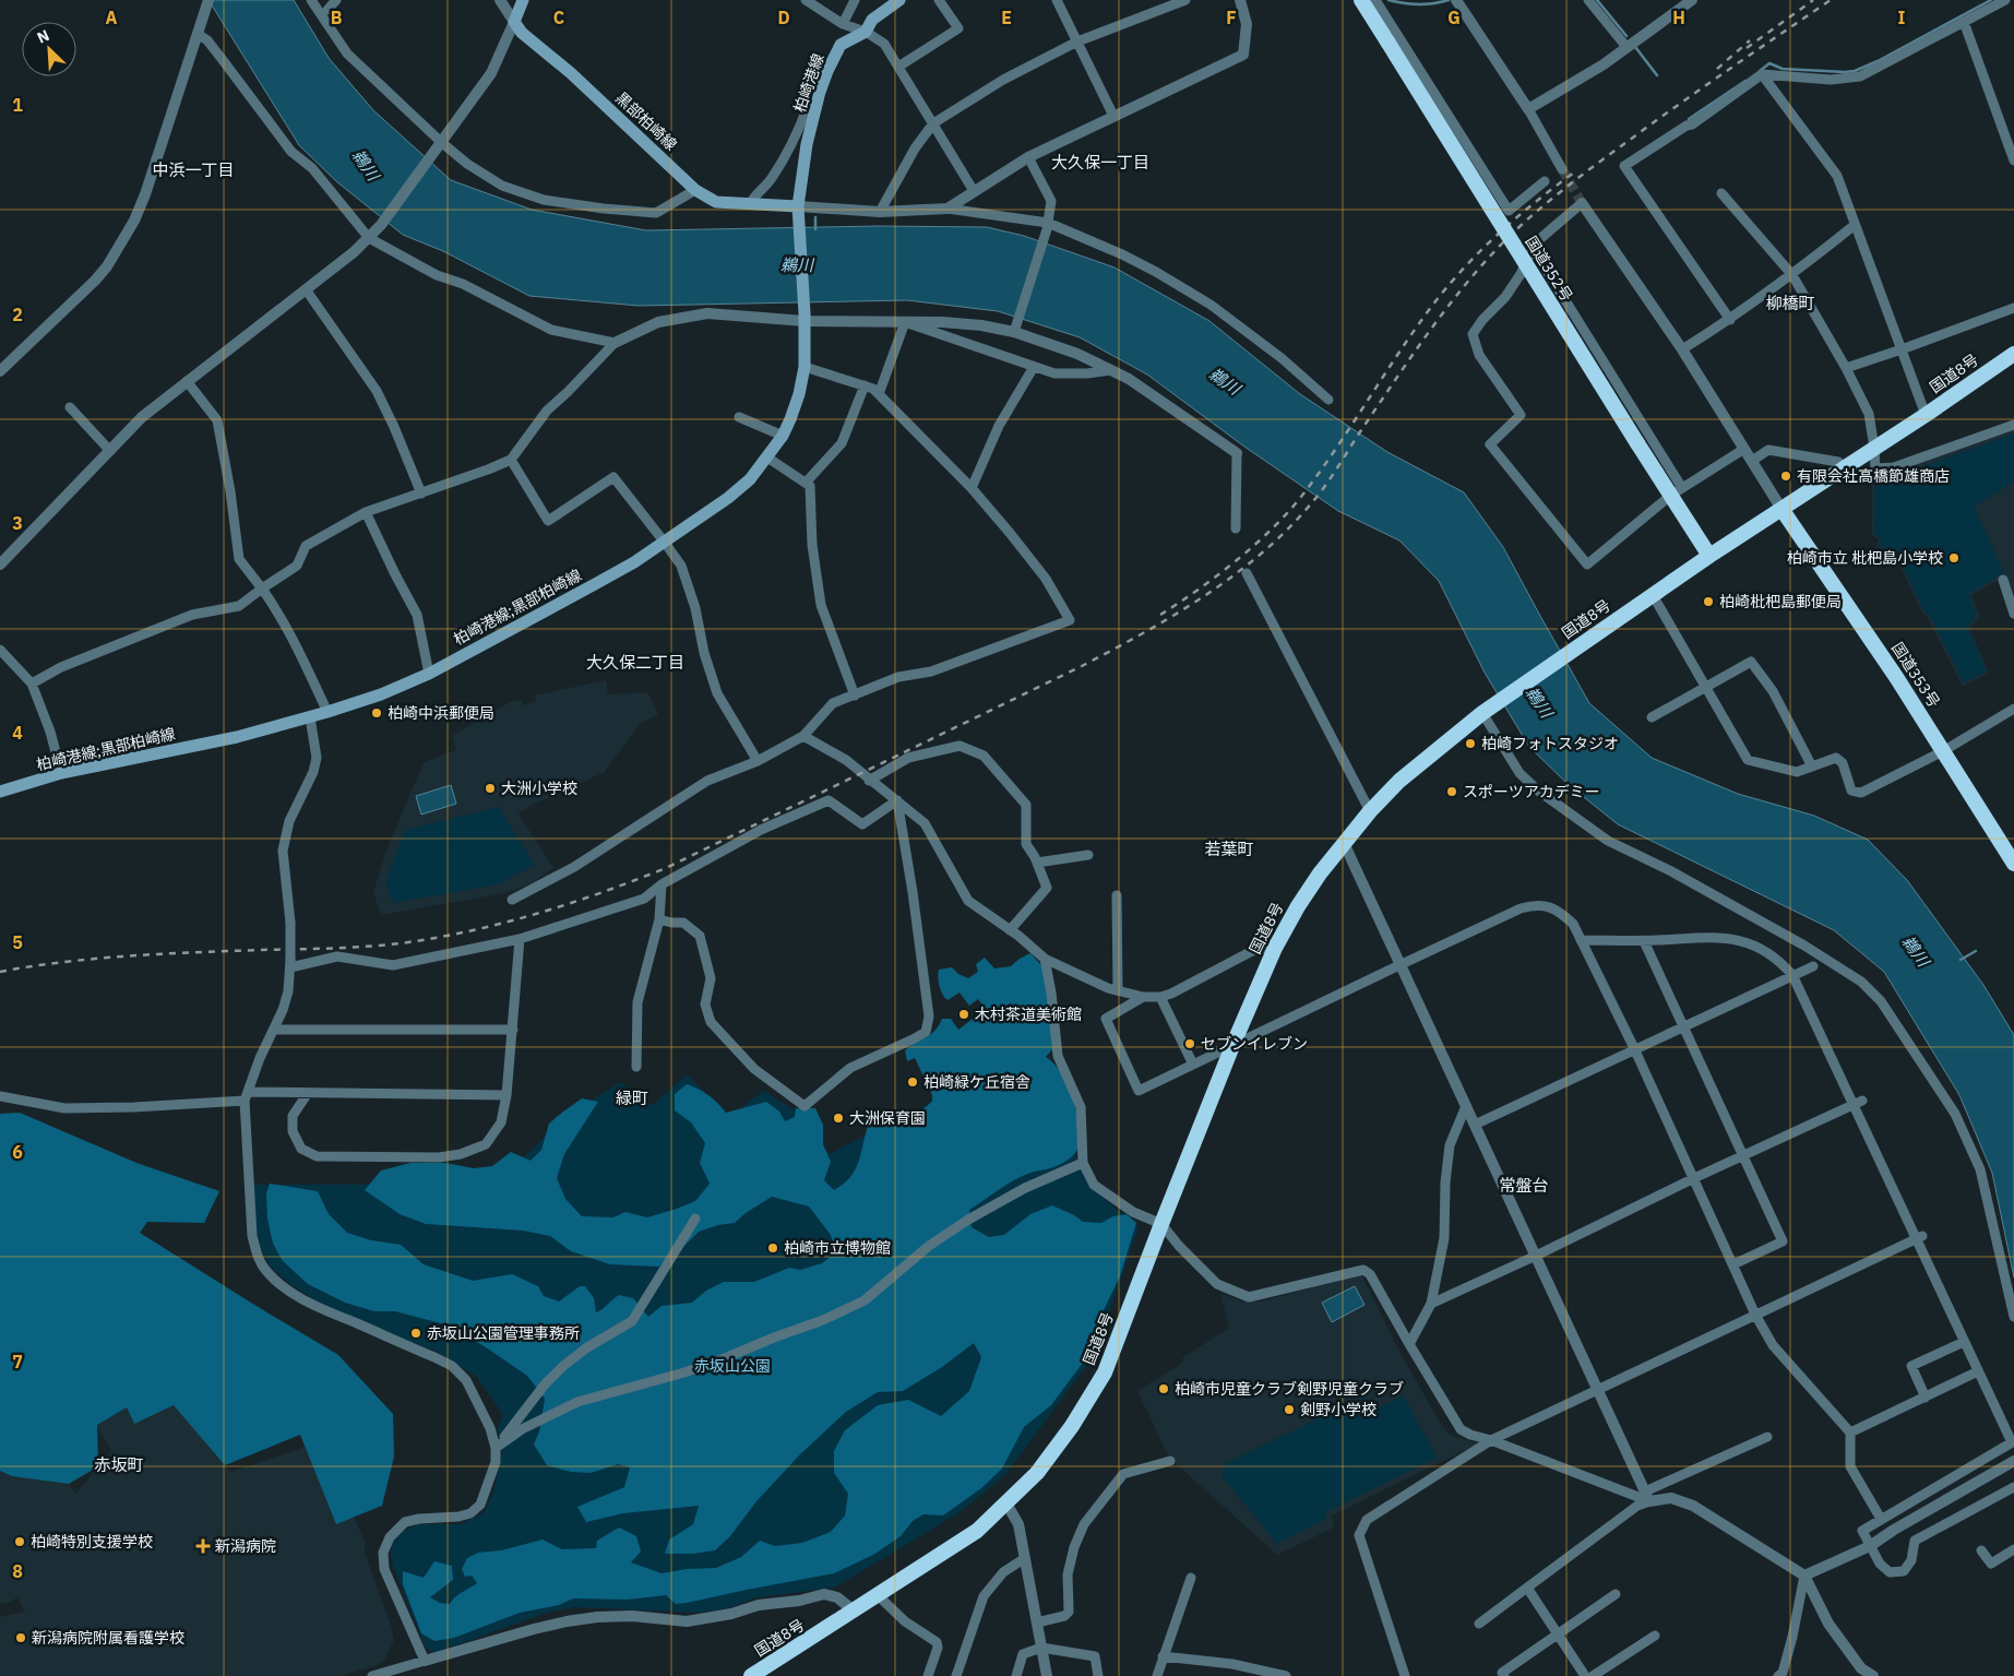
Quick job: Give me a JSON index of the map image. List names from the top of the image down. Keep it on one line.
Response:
{"streets":{"highway":["国道352号","国道8号","国道353号"],"main road":["柏崎港線","黒部柏崎線","柏崎港線;黒部柏崎線"]},"crossings":[["柏崎港線","黒部柏崎線"],["柏崎港線","柏崎港線;黒部柏崎線"],["黒部柏崎線","柏崎港線;黒部柏崎線"],["国道352号","国道8号"],["国道8号","国道353号"]],"districts":["大久保一丁目","中浜一丁目","柳橋町","大久保二丁目","若葉町","緑町","常盤台","赤坂町"],"water":["鵜川"],"parks":["赤坂山公園"],"places":{"other":["有限会社高橋節雄商店","柏崎市立 枇杷島小学校","柏崎枇杷島郵便局","柏崎中浜郵便局","柏崎フォトスタジオ","大洲小学校","スポーツアカデミー","木村茶道美術館","セブンイレブン","柏崎緑ケ丘宿舎","大洲保育園","柏崎市立博物館","赤坂山公園管理事務所","柏崎市児童クラブ剣野児童クラブ","剣野小学校","柏崎特別支援学校","新潟病院附属看護学校"],"health":["新潟病院"]},"north":"top left","grid":{"columns":["A","B","C","D","E","F","G","H","I"],"rows":["1","2","3","4","5","6","7","8"]}}
